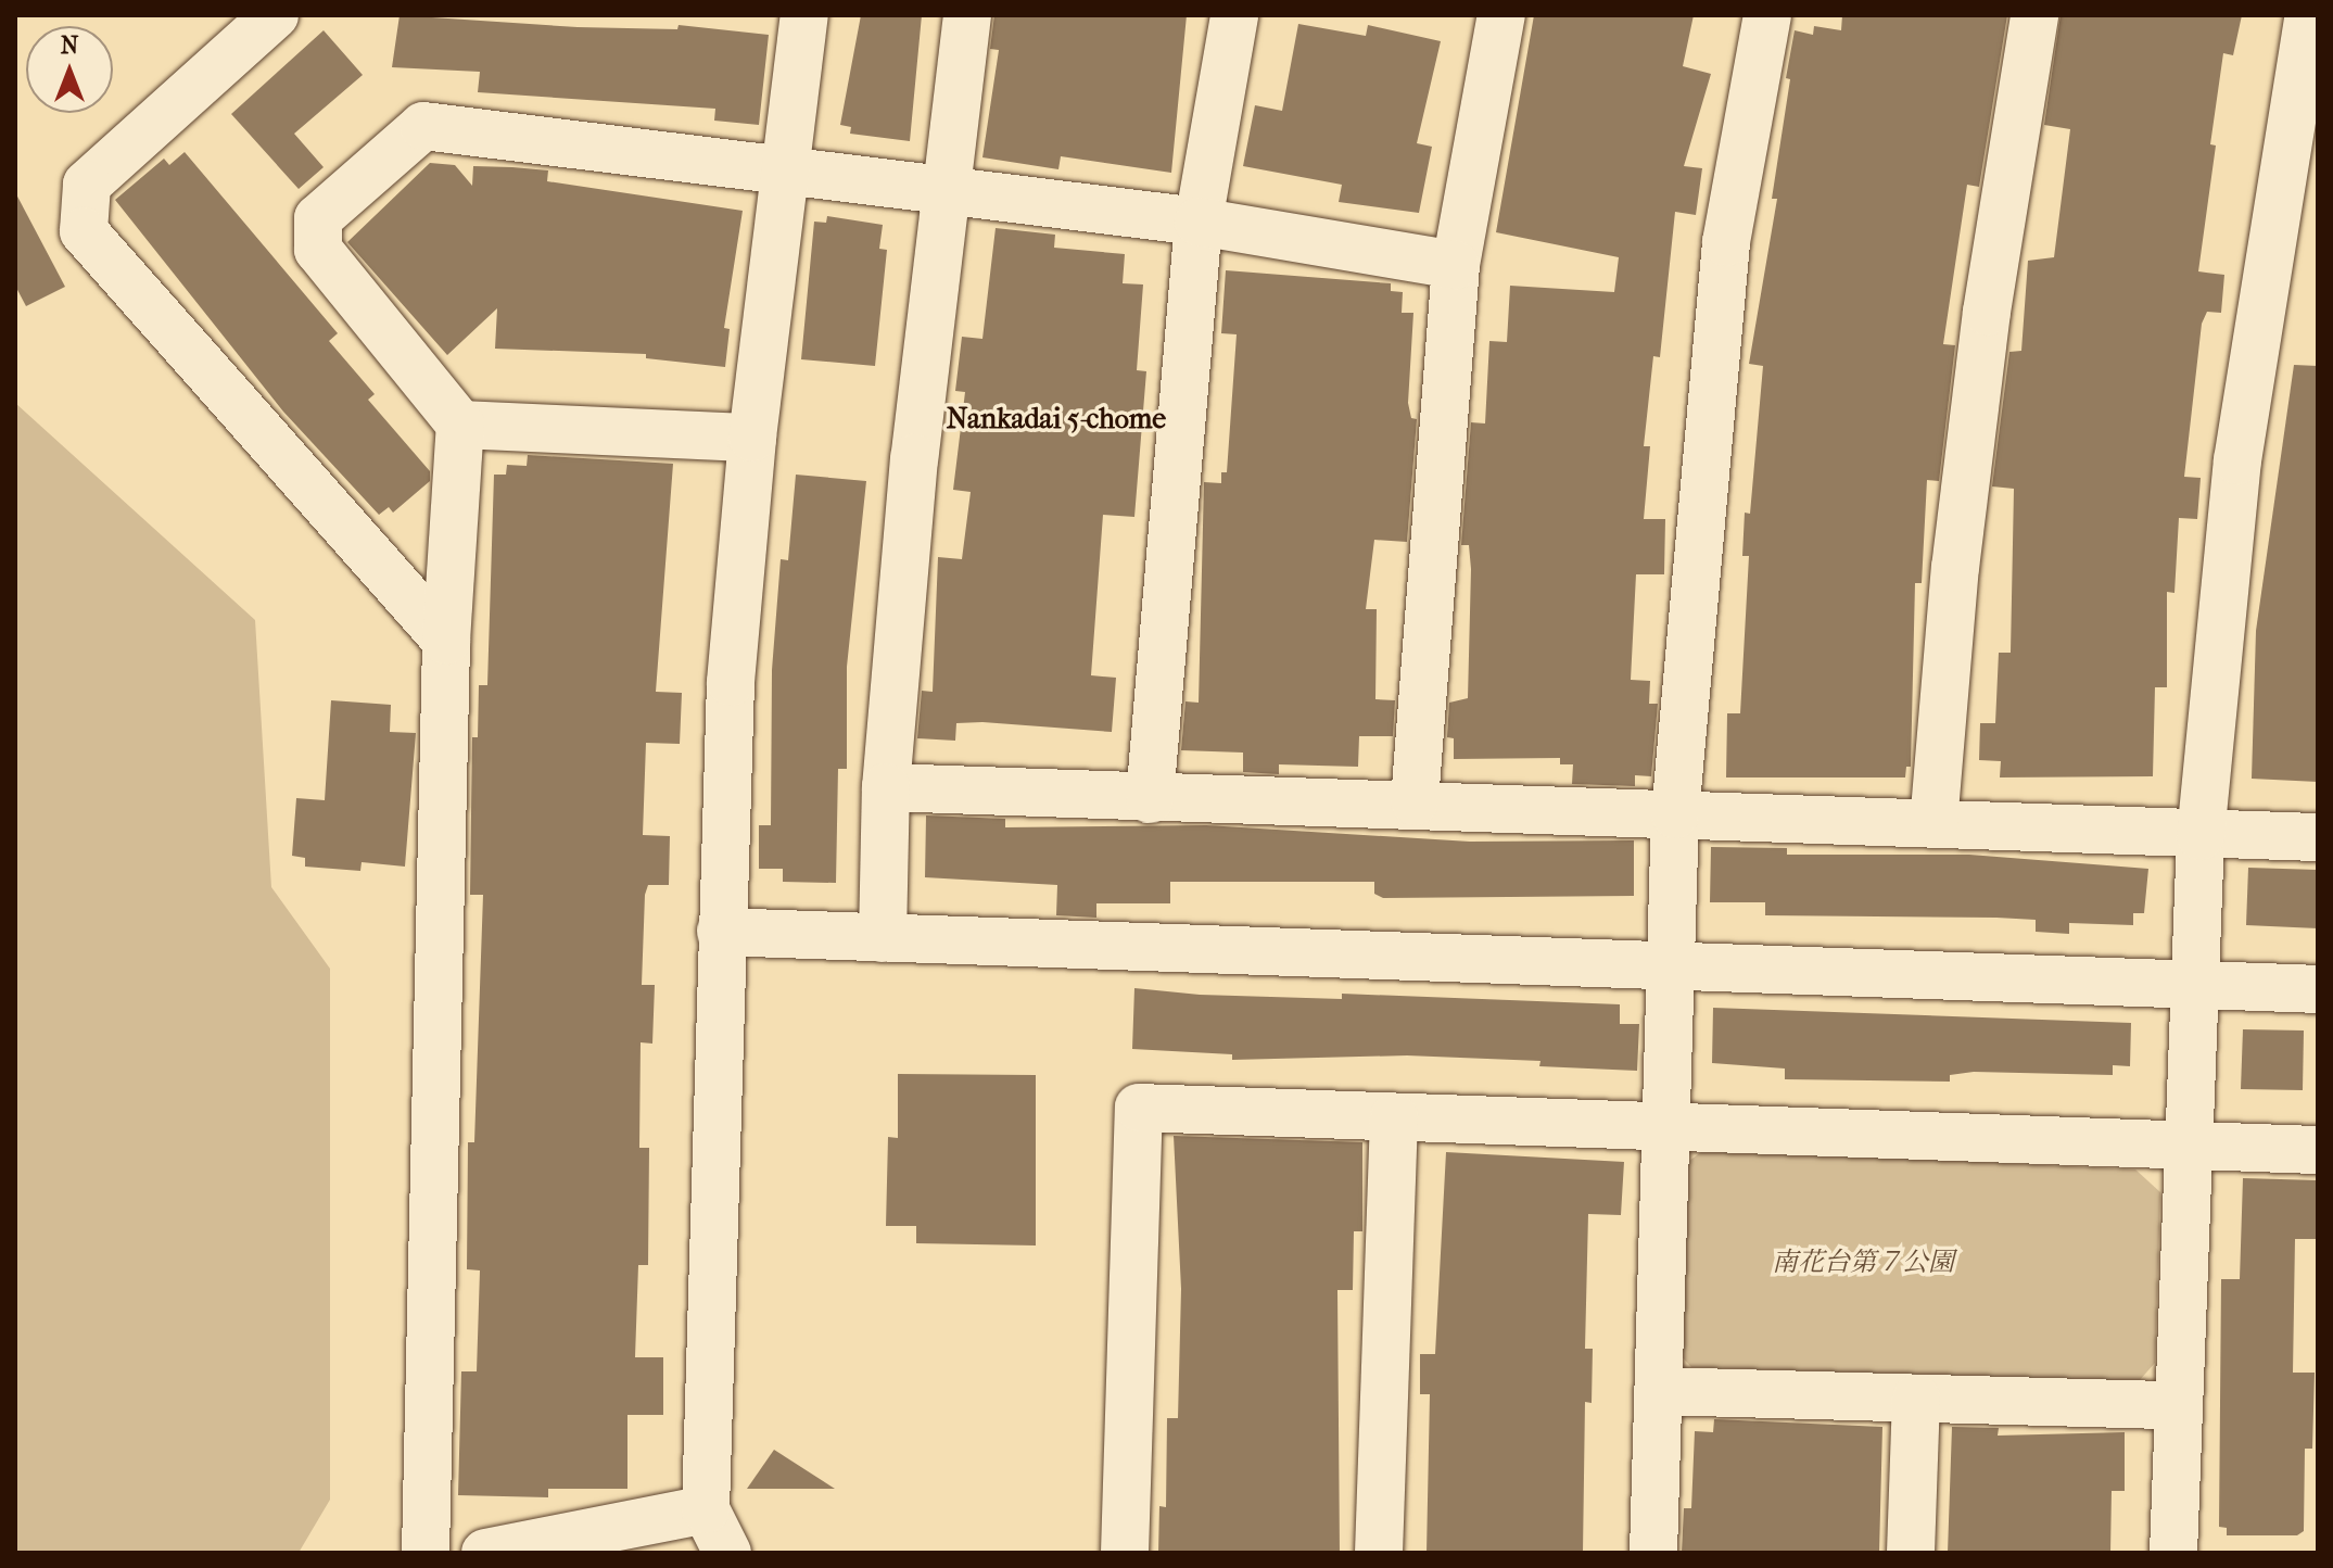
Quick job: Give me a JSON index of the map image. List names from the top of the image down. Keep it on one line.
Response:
{"districts":["Nankadai 5-chome"],"parks":["南花台第７公園"],"north":"top"}
